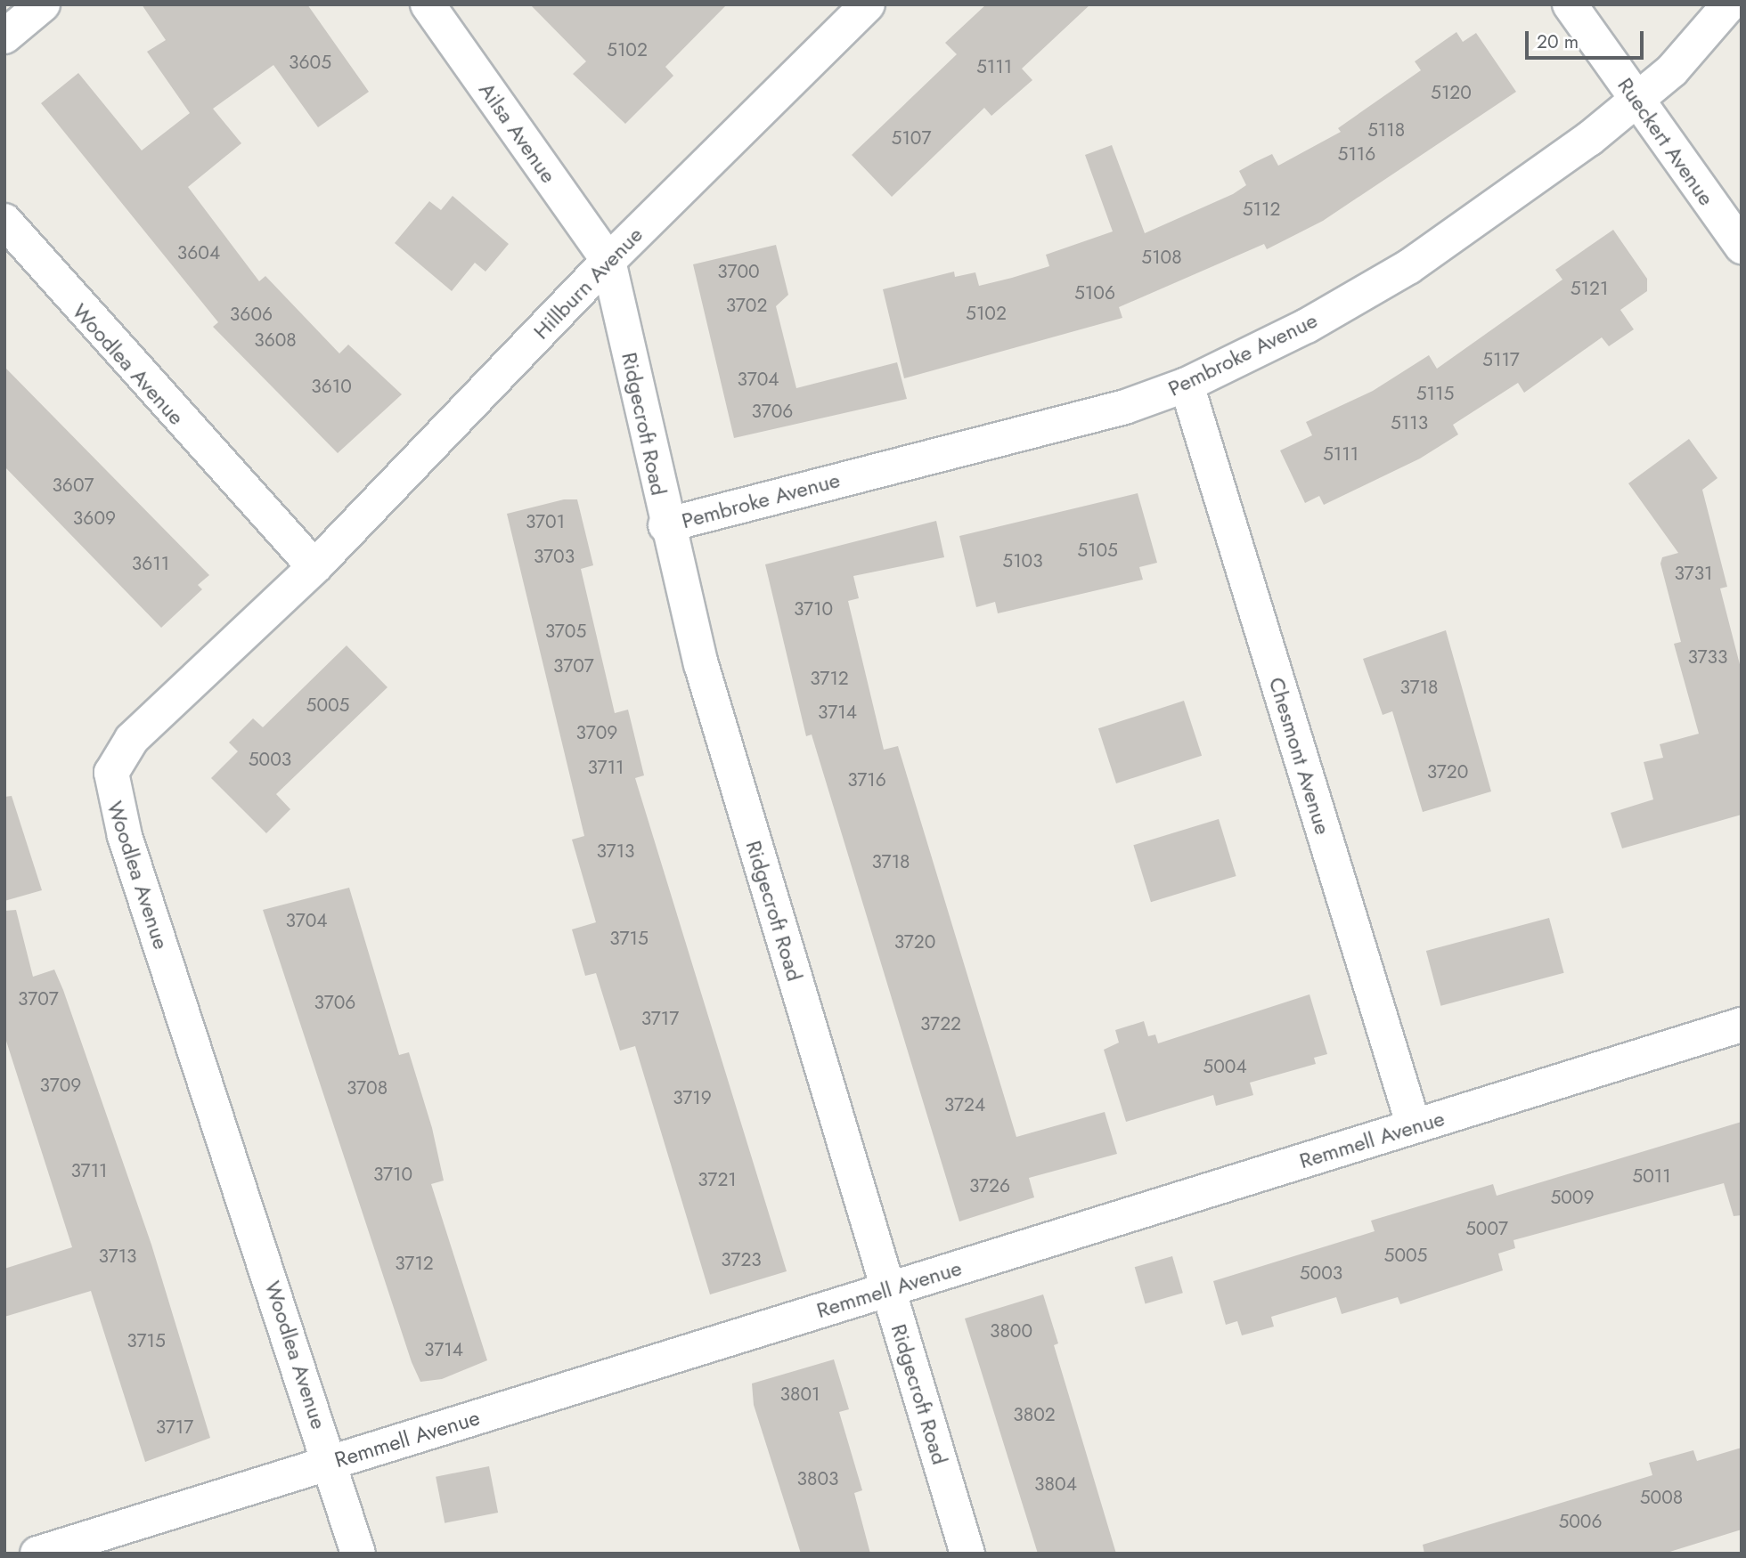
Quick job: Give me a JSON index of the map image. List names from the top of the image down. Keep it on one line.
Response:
{"streets":{"street":["Ailsa Avenue","Rueckert Avenue","Hillburn Avenue","Pembroke Avenue","Woodlea Avenue","Ridgecroft Road","Chesmont Avenue","Remmell Avenue"]},"crossings":[["Ailsa Avenue","Hillburn Avenue"],["Ailsa Avenue","Ridgecroft Road"],["Rueckert Avenue","Pembroke Avenue"],["Hillburn Avenue","Woodlea Avenue"],["Hillburn Avenue","Ridgecroft Road"],["Pembroke Avenue","Ridgecroft Road"],["Pembroke Avenue","Chesmont Avenue"],["Woodlea Avenue","Remmell Avenue"],["Ridgecroft Road","Remmell Avenue"],["Chesmont Avenue","Remmell Avenue"]],"house_numbers":["5102","3605","5111","5120","5118","5107","5116","5112","3604","5108","3700","5121","5106","3702","5102","3606","3608","5117","3704","3610","5115","3706","5113","5111","3607","3609","3701","5105","3703","5103","3611","3731","3710","3705","3733","3707","3712","3718","5005","3714","3709","5003","3711","3720","3716","3713","3718","3704","3715","3720","3707","3706","3717","3722","5004","3709","3708","3719","3724","3711","3710","5011","3721","3726","5009","5007","5005","3713","3723","3712","5003","3800","3715","3714","3801","3802","3717","3803","3804","5008","5006"],"scale_bar":"20 m"}
